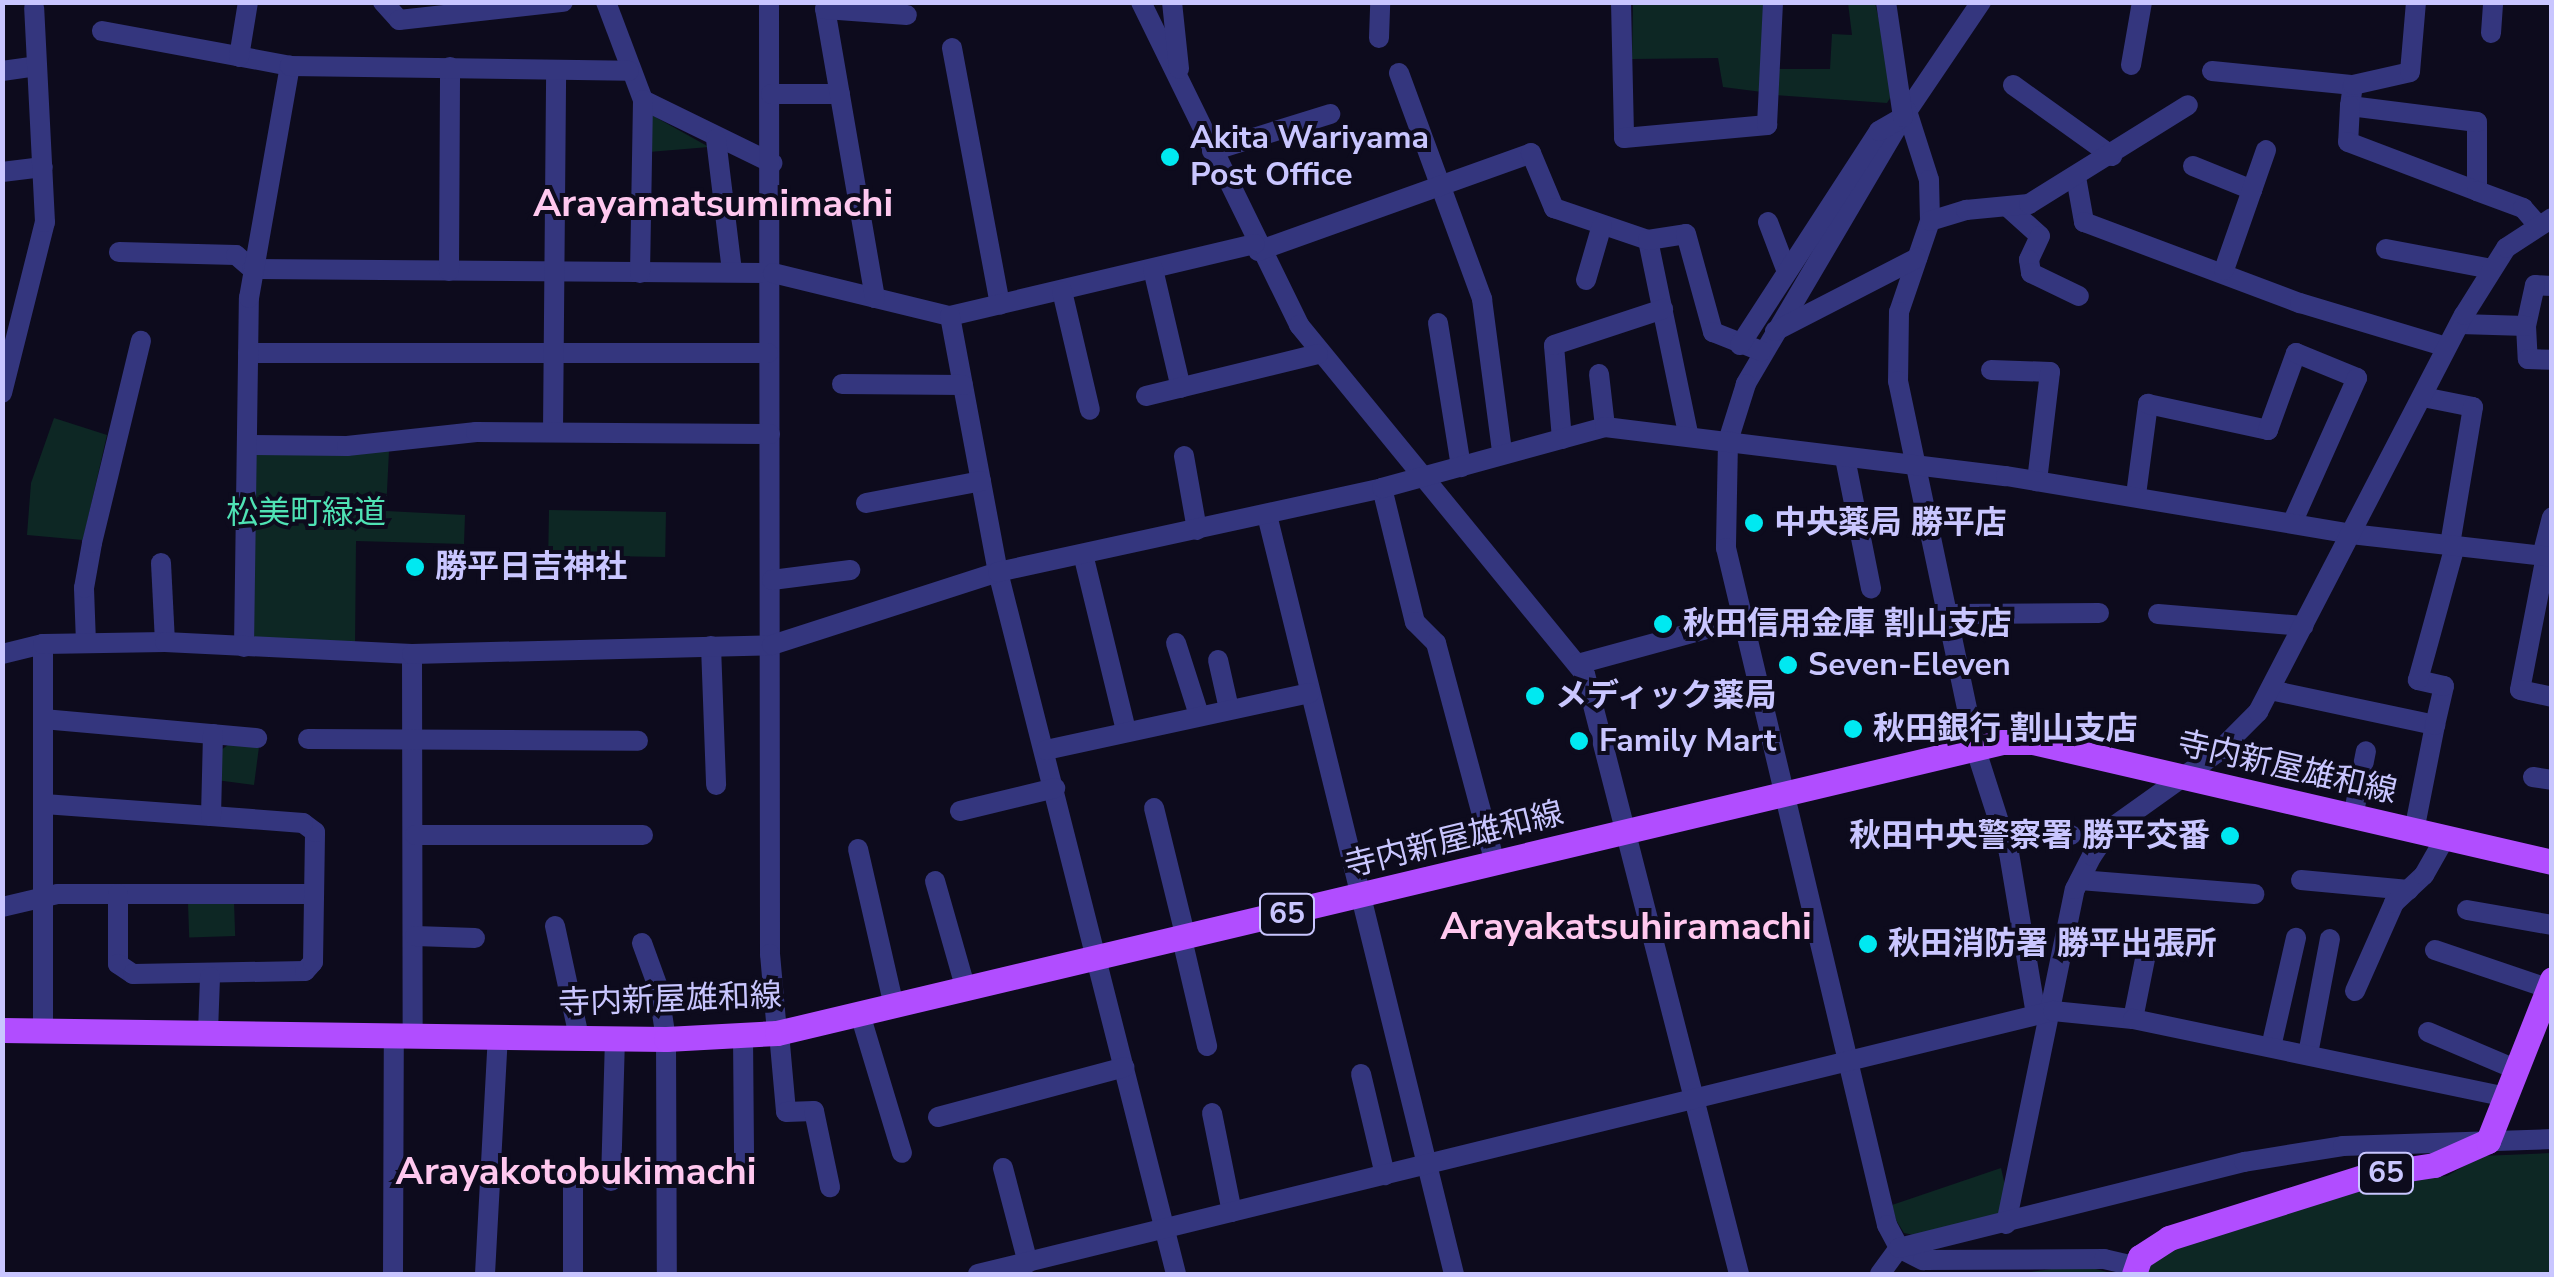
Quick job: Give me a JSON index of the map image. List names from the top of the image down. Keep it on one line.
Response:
{"streets":{"main road":["寺内新屋雄和線","65"]},"districts":["Arayamatsumimachi","Arayakatsuhiramachi","Arayakotobukimachi"],"parks":["松美町緑道"],"places":["Akita Wariyama Post Office","中央薬局 勝平店","勝平日吉神社","秋田信用金庫 割山支店","Seven-Eleven","メディック薬局","秋田銀行 割山支店","Family Mart","秋田中央警察署 勝平交番","秋田消防署 勝平出張所"]}
